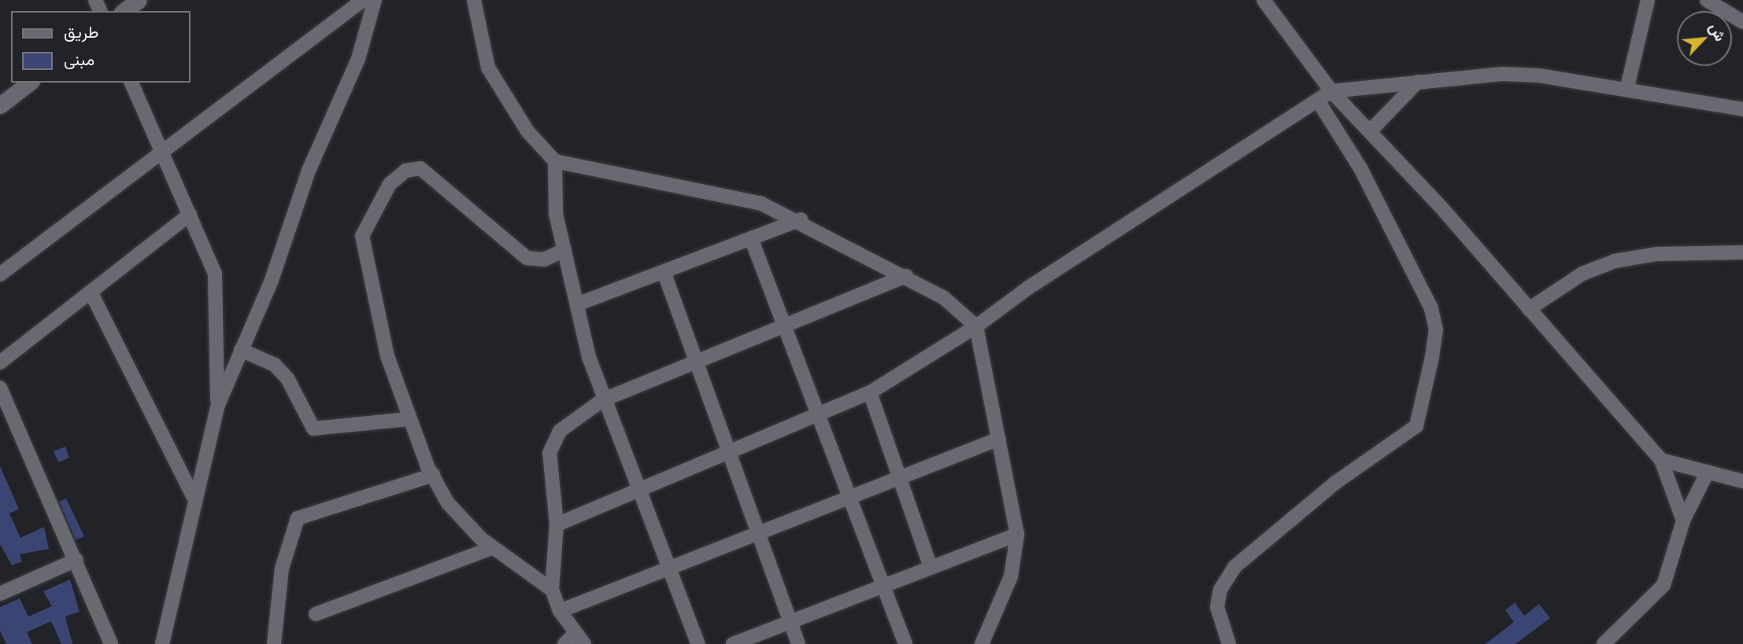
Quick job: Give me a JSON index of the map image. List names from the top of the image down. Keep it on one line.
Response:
{"legend":["طريق","مبنى"],"north":"top right"}
